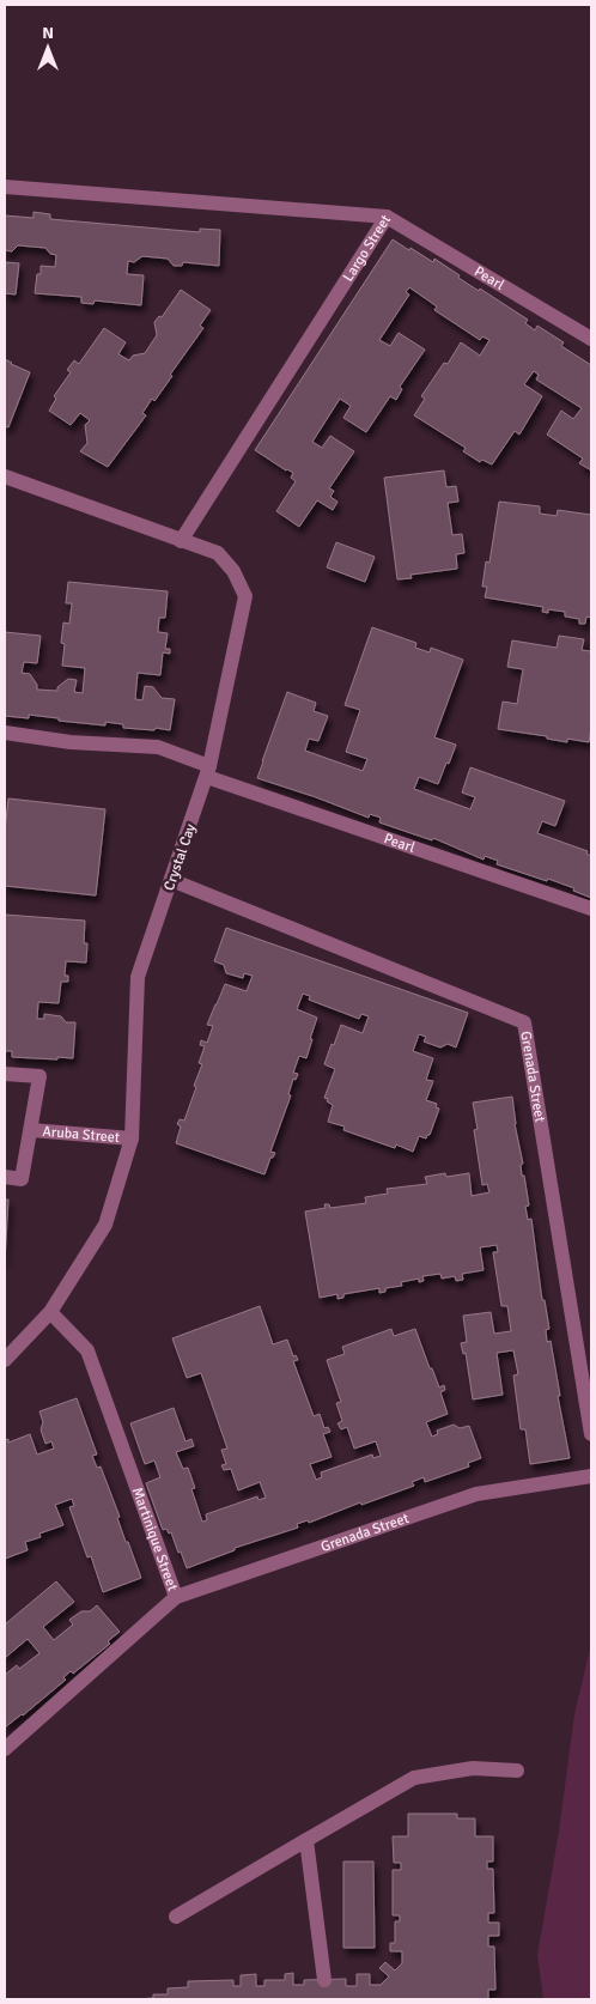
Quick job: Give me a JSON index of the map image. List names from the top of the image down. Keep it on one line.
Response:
{"streets":{"street":["Largo Street","Pearl","Crystal Cay","Grenada Street","Aruba Street","Martinique Street"]},"crossings":[["Largo Street","Pearl"],["Largo Street","Crystal Cay"],["Pearl","Crystal Cay"],["Crystal Cay","Grenada Street"],["Crystal Cay","Aruba Street"],["Crystal Cay","Martinique Street"],["Grenada Street","Martinique Street"]],"north":"top"}
